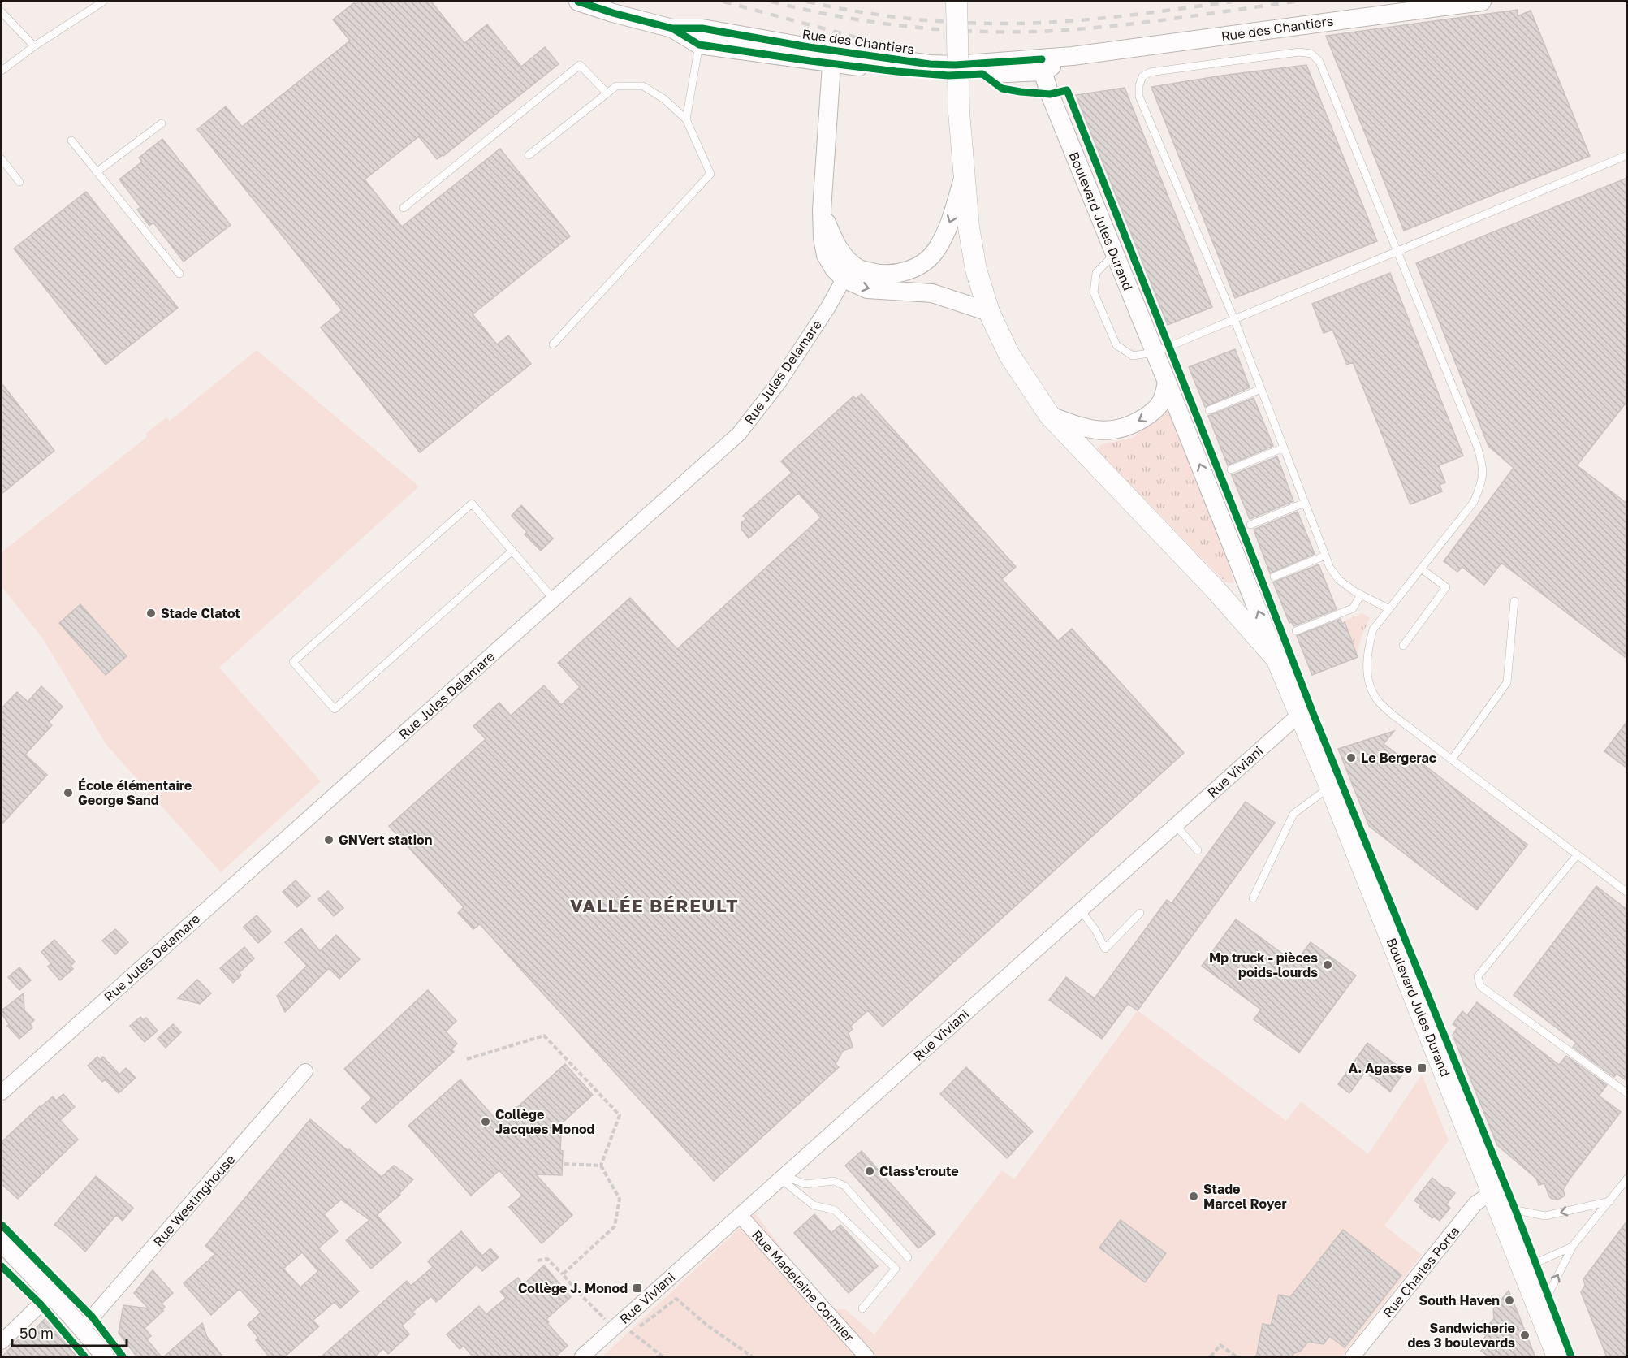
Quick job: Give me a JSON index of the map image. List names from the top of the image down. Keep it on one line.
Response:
{"streets":{"main road":["Boulevard Jules Durand"],"street":["Rue des Chantiers","Rue Jules Delamare","Rue Viviani","Rue Westinghouse","Rue Charles Porta","Rue Madeleine Cormier"]},"crossings":[["Rue des Chantiers","Boulevard Jules Durand"],["Boulevard Jules Durand","Rue Jules Delamare"],["Boulevard Jules Durand","Rue Viviani"],["Boulevard Jules Durand","Rue Charles Porta"],["Rue Viviani","Rue Madeleine Cormier"]],"districts":["VALLÉE BÉREULT"],"places":{"other":["Stade Clatot","Le Bergerac","École élémentaire George Sand","GNVert station","Mp truck - pièces poids-lourds","Collège Jacques Monod","Class'croute","Stade Marcel Royer","South Haven","Sandwicherie des 3 boulevards"],"transit":["A. Agasse","Collège J. Monod"]},"scale_bar":"50 m"}
